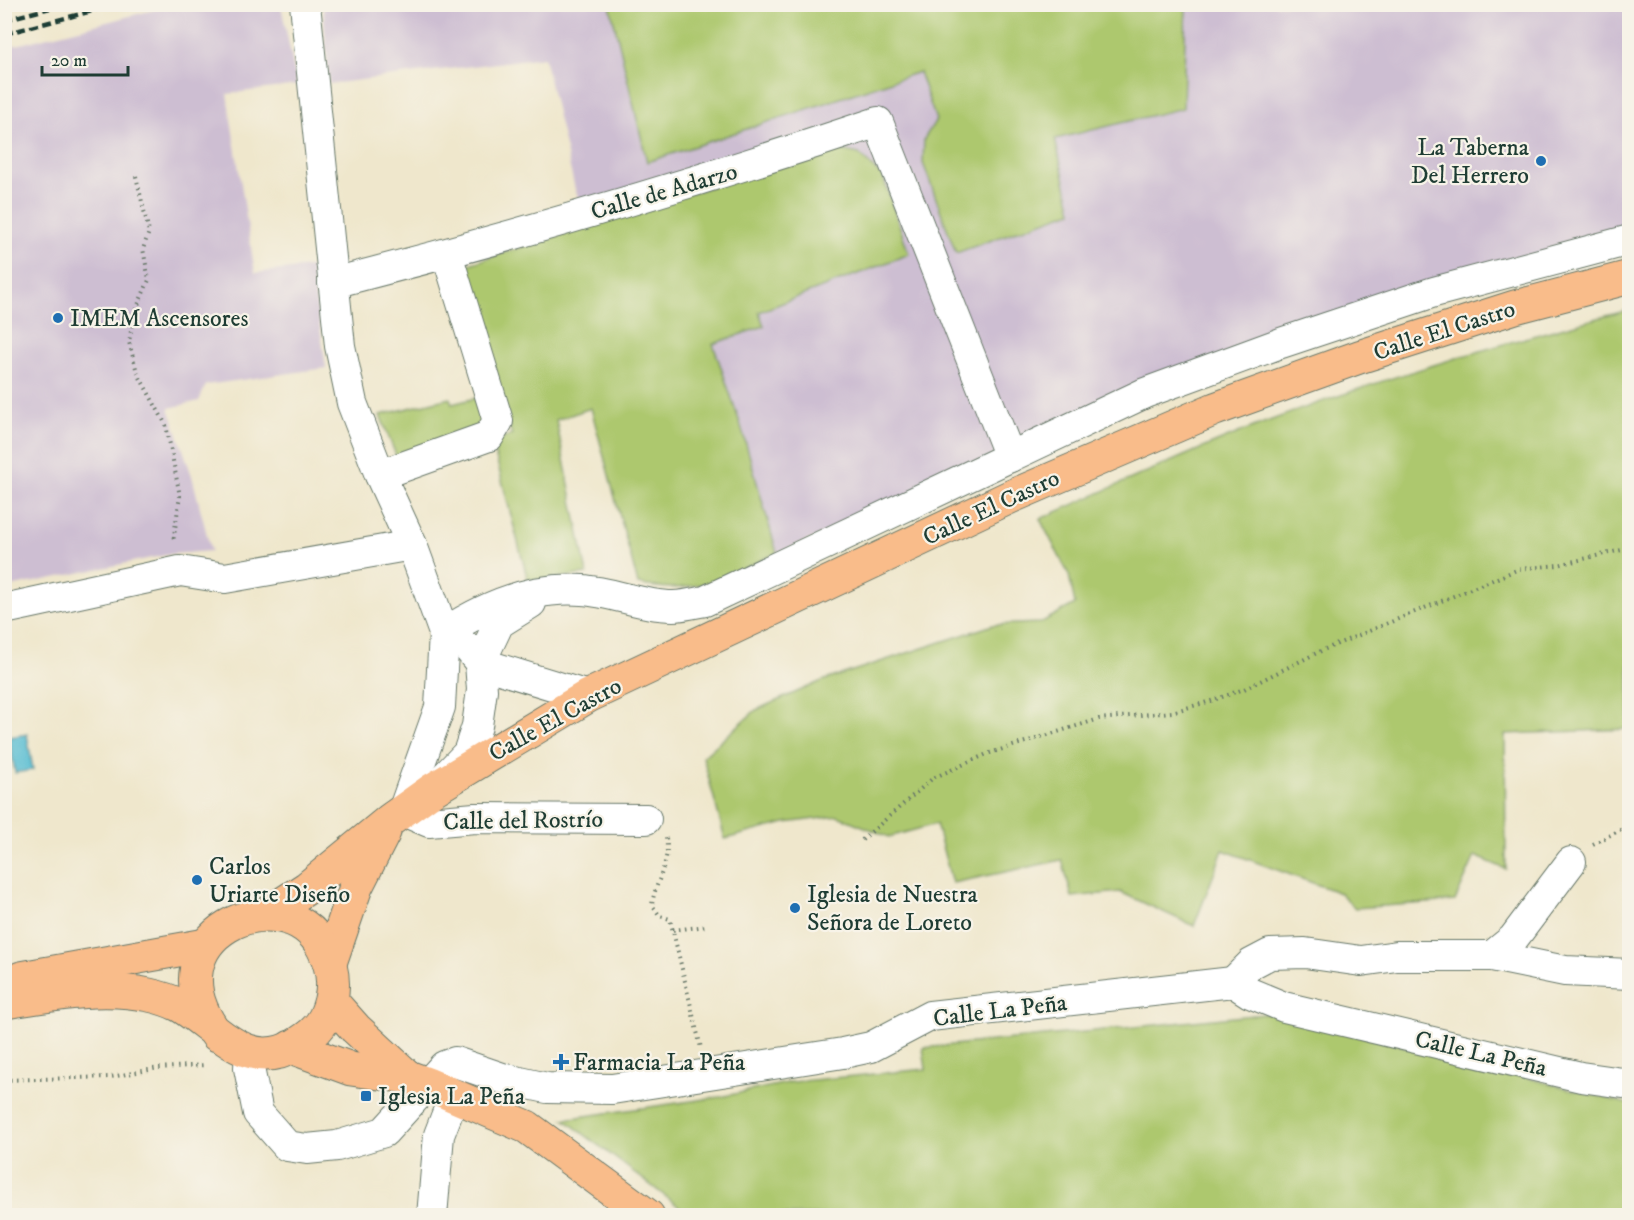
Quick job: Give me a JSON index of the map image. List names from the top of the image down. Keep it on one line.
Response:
{"streets":{"main road":["Calle El Castro"],"street":["Calle de Adarzo","Calle del Rostrío","Calle La Peña"]},"crossings":[["Calle de Adarzo","Calle El Castro"],["Calle El Castro","Calle del Rostrío"]],"places":{"other":["La Taberna Del Herrero","IMEM Ascensores","Carlos Uriarte Diseño","Iglesia de Nuestra Señora de Loreto"],"health":["Farmacia La Peña"],"transit":["Iglesia La Peña"]},"scale_bar":"20 m"}
